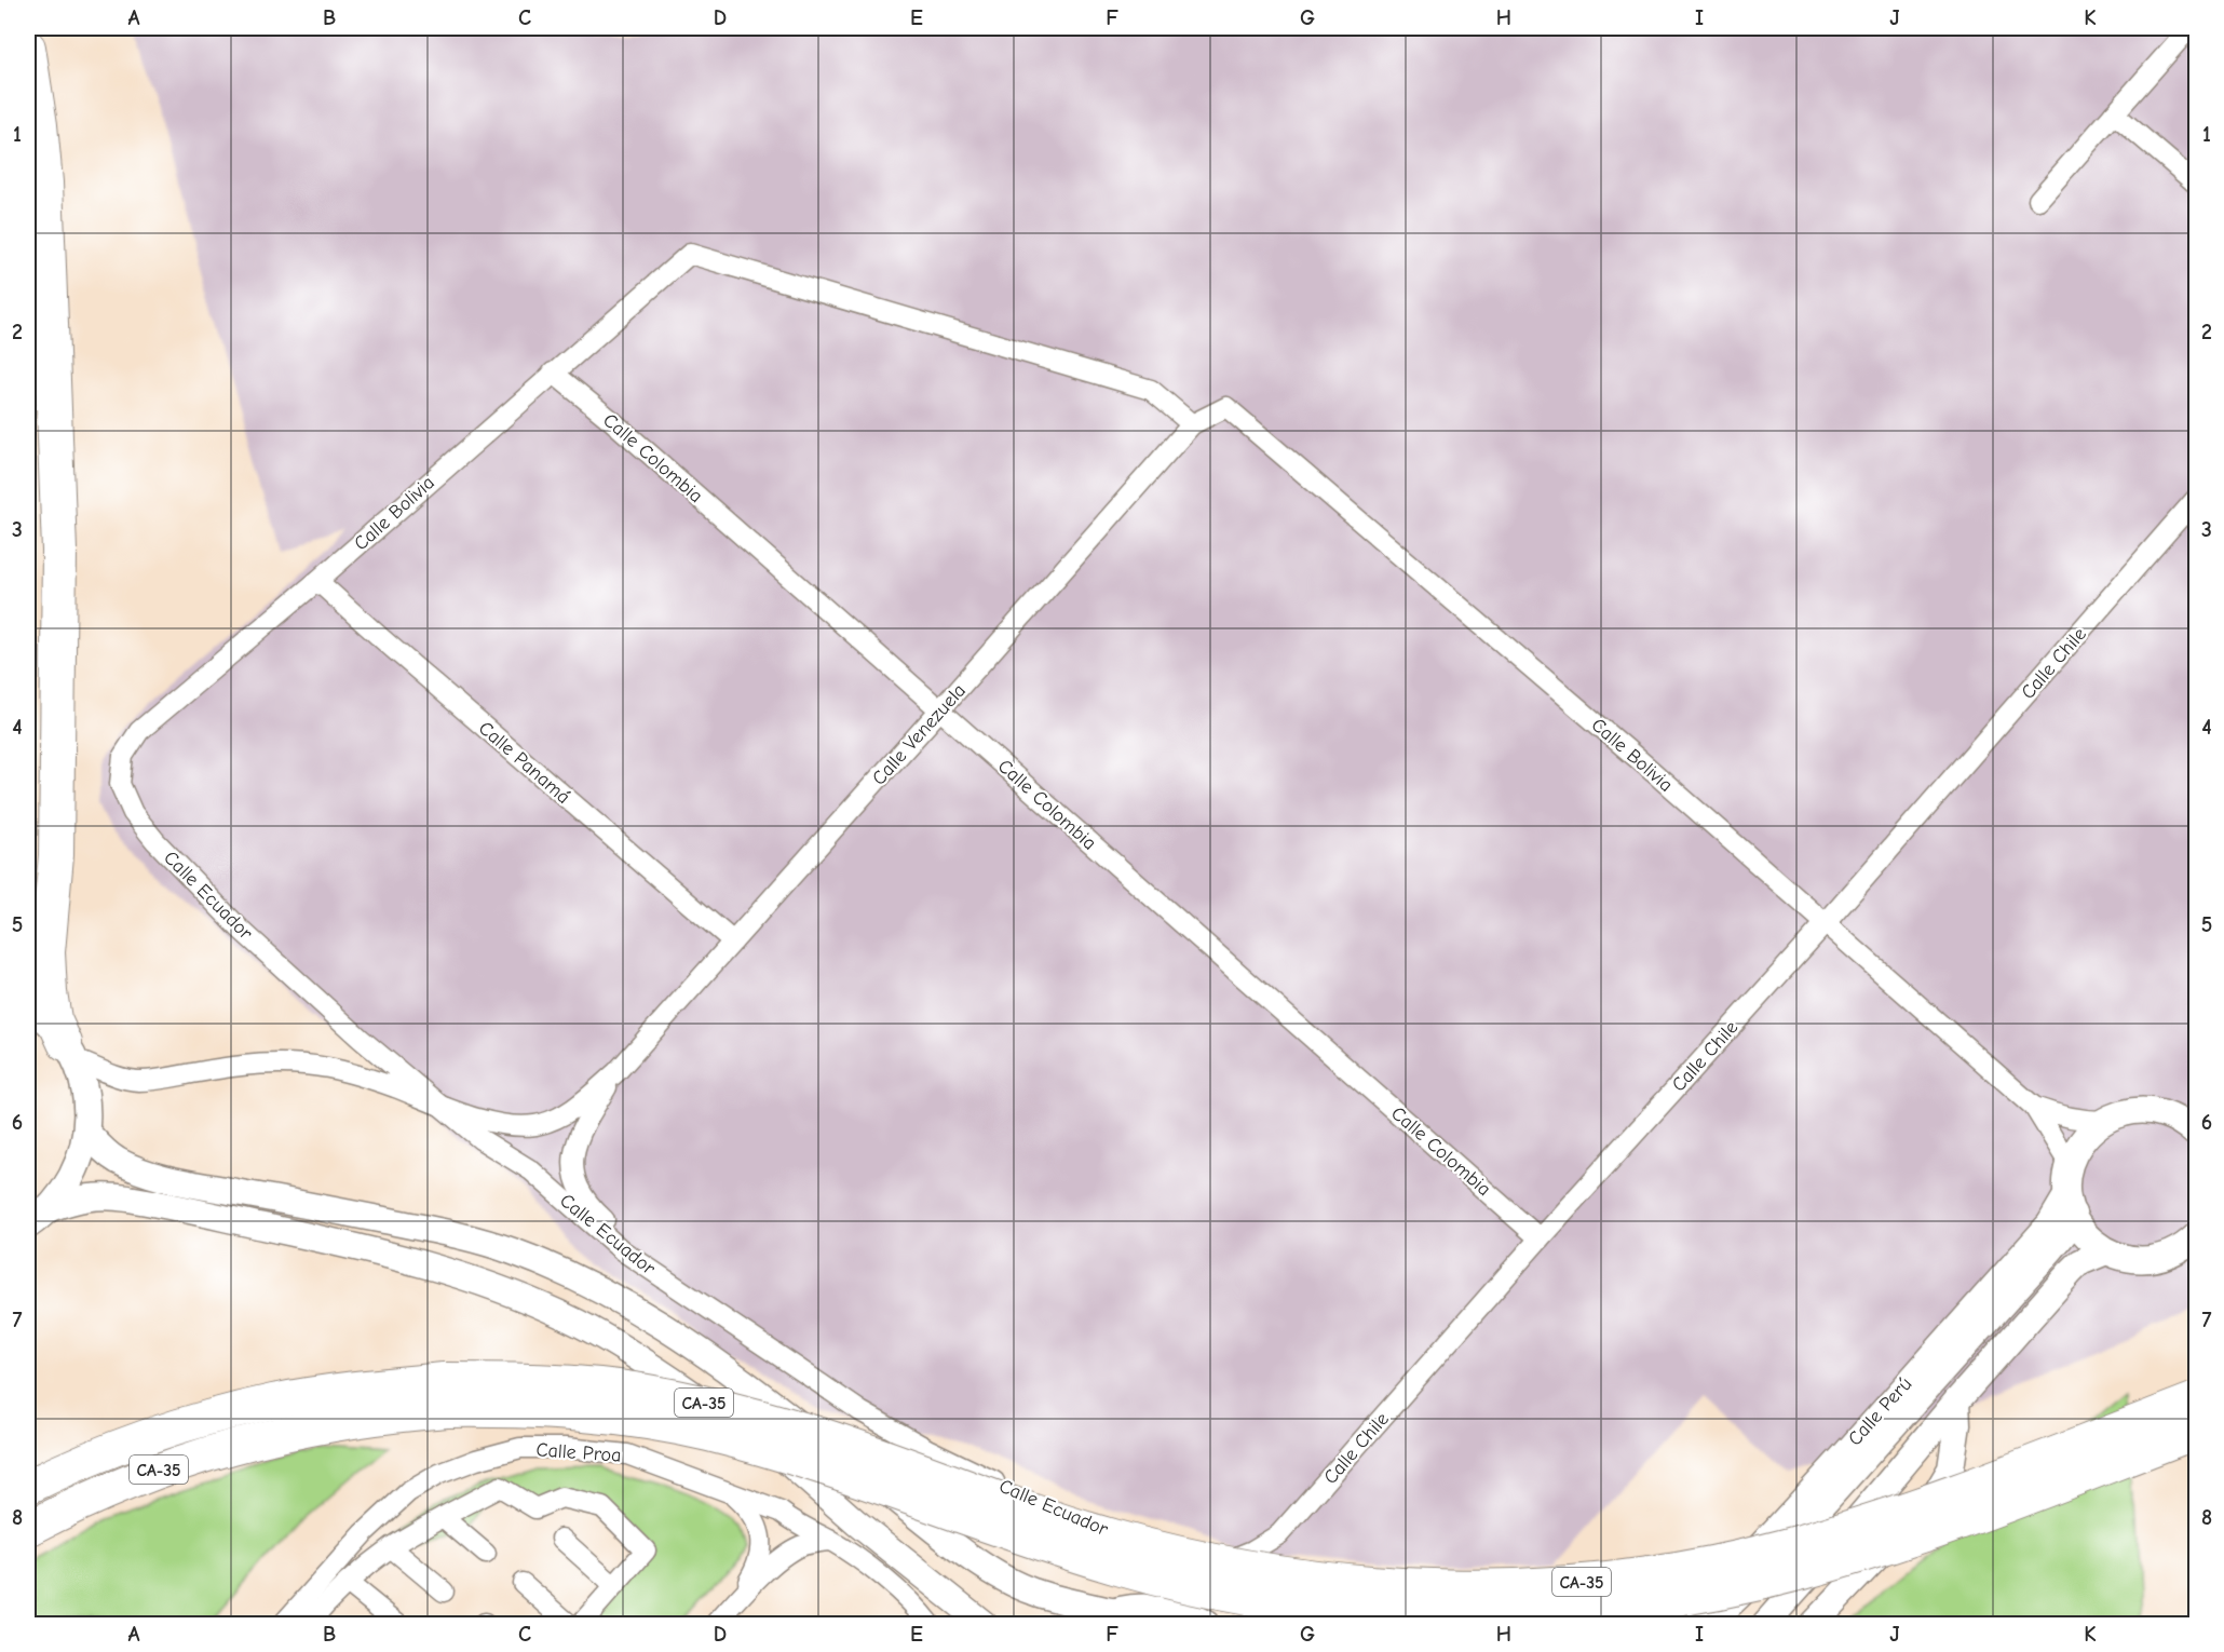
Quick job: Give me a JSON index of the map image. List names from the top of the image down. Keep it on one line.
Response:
{"streets":{"highway":["CA-35"],"main road":["Calle Perú"],"street":["Calle Colombia","Calle Bolivia","Calle Chile","Calle Venezuela","Calle Panamá","Calle Ecuador","Calle Proa"]},"crossings":[["Calle Colombia","Calle Bolivia"],["Calle Colombia","Calle Chile"],["Calle Colombia","Calle Venezuela"],["Calle Bolivia","Calle Chile"],["Calle Bolivia","Calle Venezuela"],["Calle Bolivia","Calle Panamá"],["Calle Bolivia","Calle Ecuador"],["Calle Bolivia","Calle Perú"],["Calle Chile","Calle Ecuador"],["Calle Venezuela","Calle Panamá"]],"grid":{"columns":["A","B","C","D","E","F","G","H","I","J","K"],"rows":["1","2","3","4","5","6","7","8"]}}
